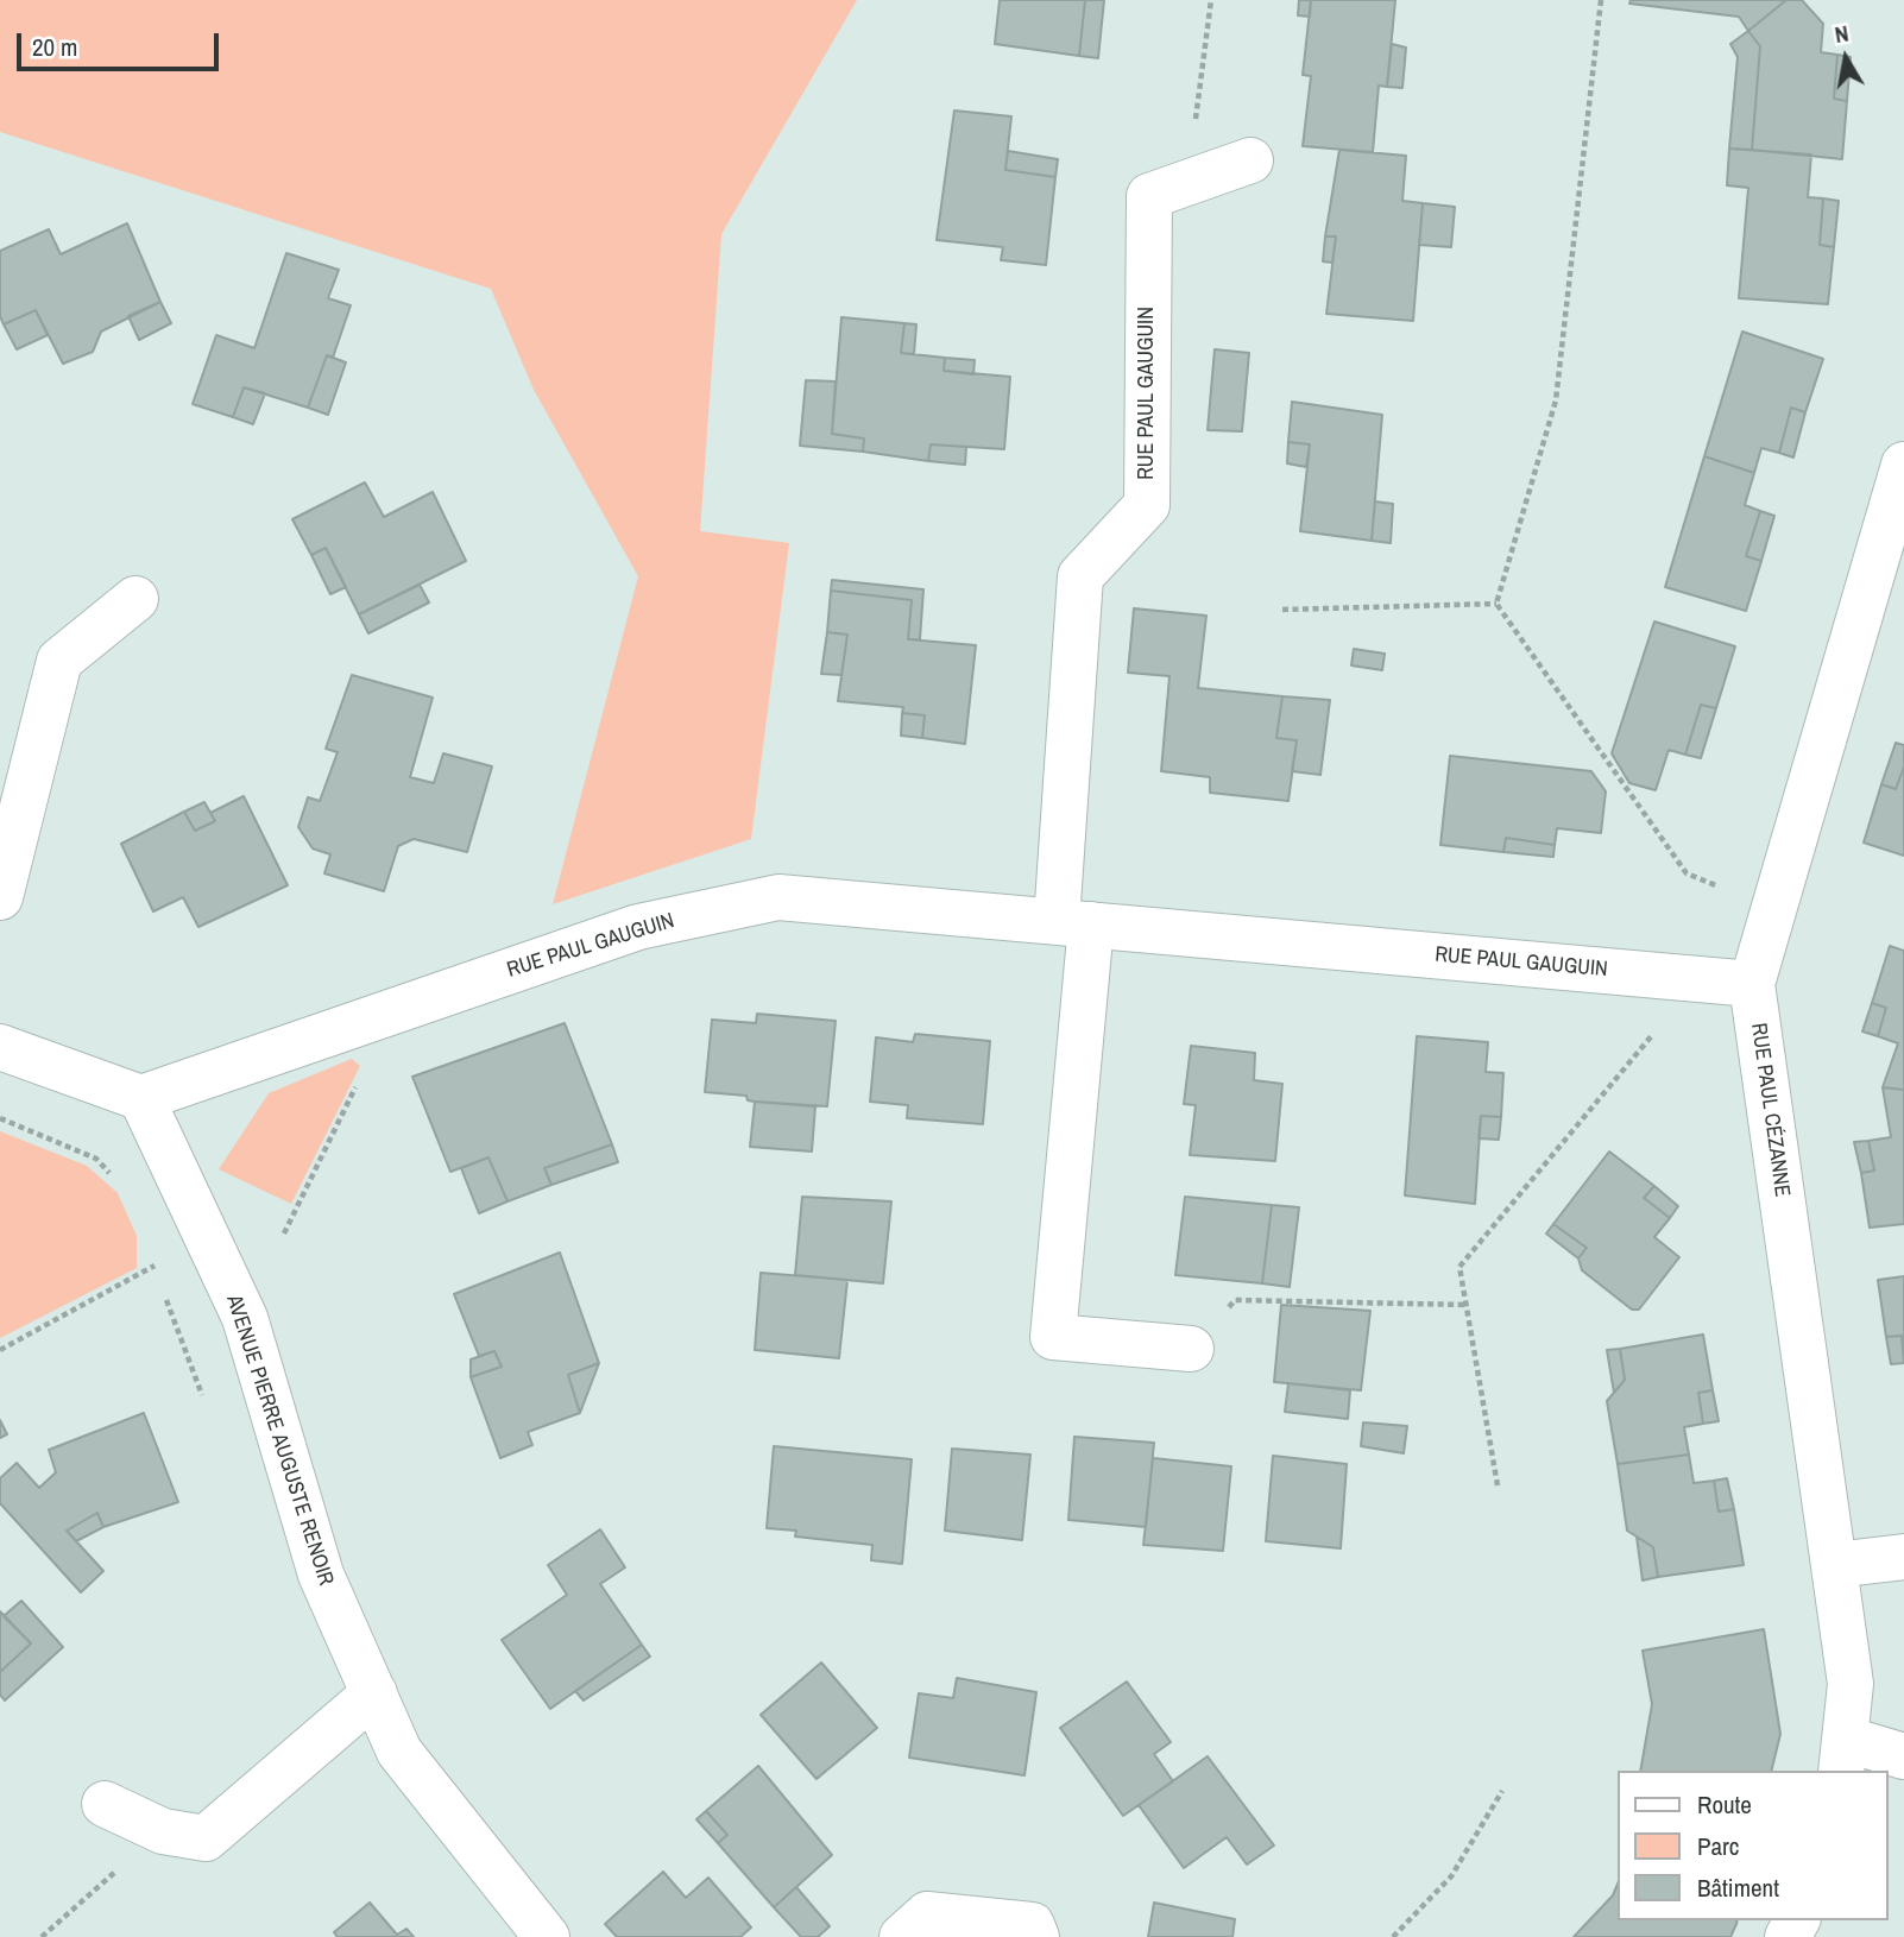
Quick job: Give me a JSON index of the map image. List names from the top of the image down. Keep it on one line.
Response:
{"streets":{"street":["RUE PAUL GAUGUIN","RUE PAUL CÉZANNE","AVENUE PIERRE AUGUSTE RENOIR"]},"crossings":[["RUE PAUL GAUGUIN","RUE PAUL CÉZANNE"],["RUE PAUL GAUGUIN","AVENUE PIERRE AUGUSTE RENOIR"]],"legend":["Route","Parc","Bâtiment"],"scale_bar":"20 m","north":"top"}
